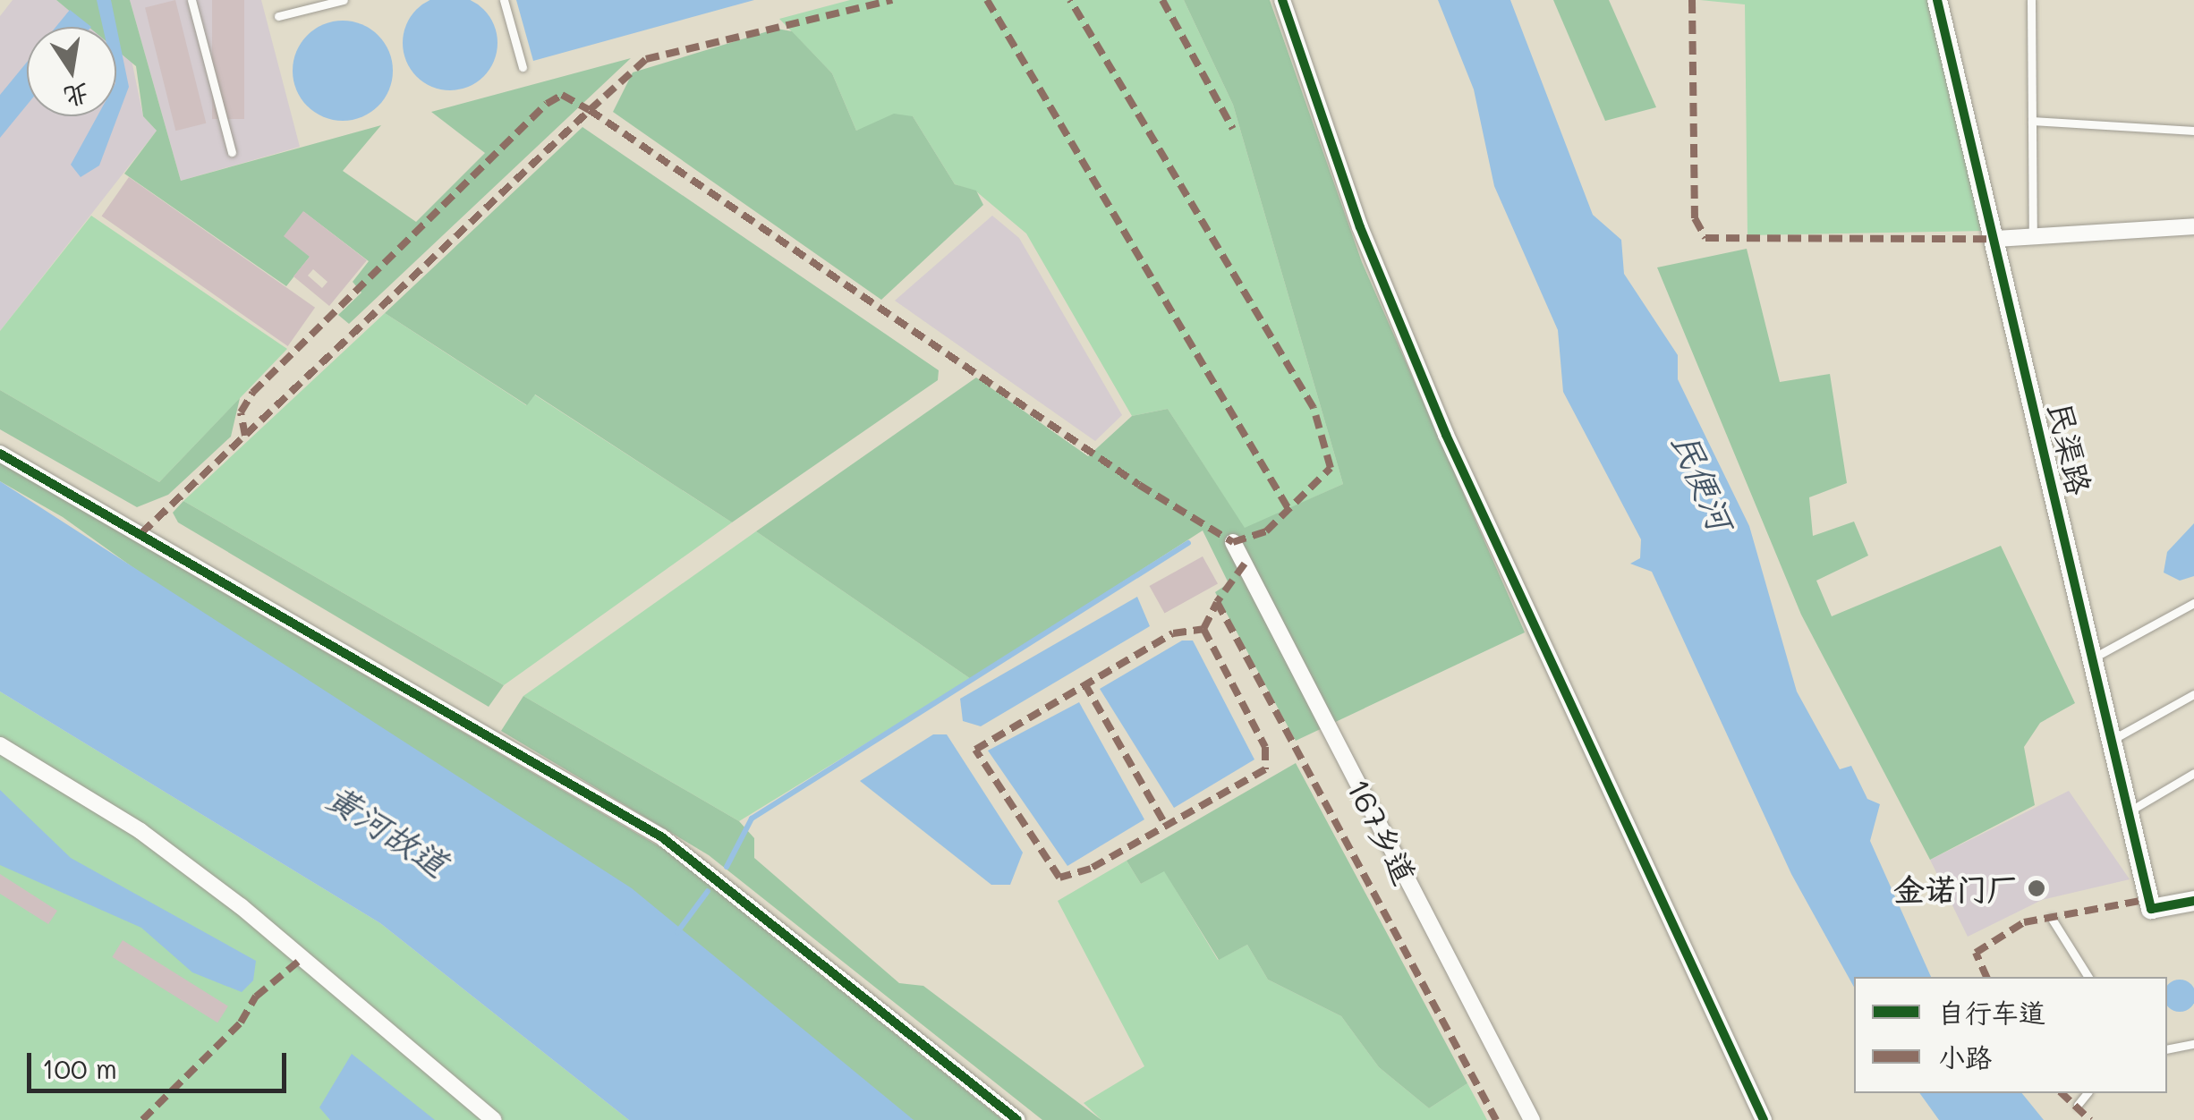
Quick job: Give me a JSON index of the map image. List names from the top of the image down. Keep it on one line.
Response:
{"streets":{"street":["民渠路","167乡道"]},"water":["民便河","黄河故道"],"places":["金诺门厂"],"legend":["自行车道","小路"],"scale_bar":"100 m","north":"bottom"}
